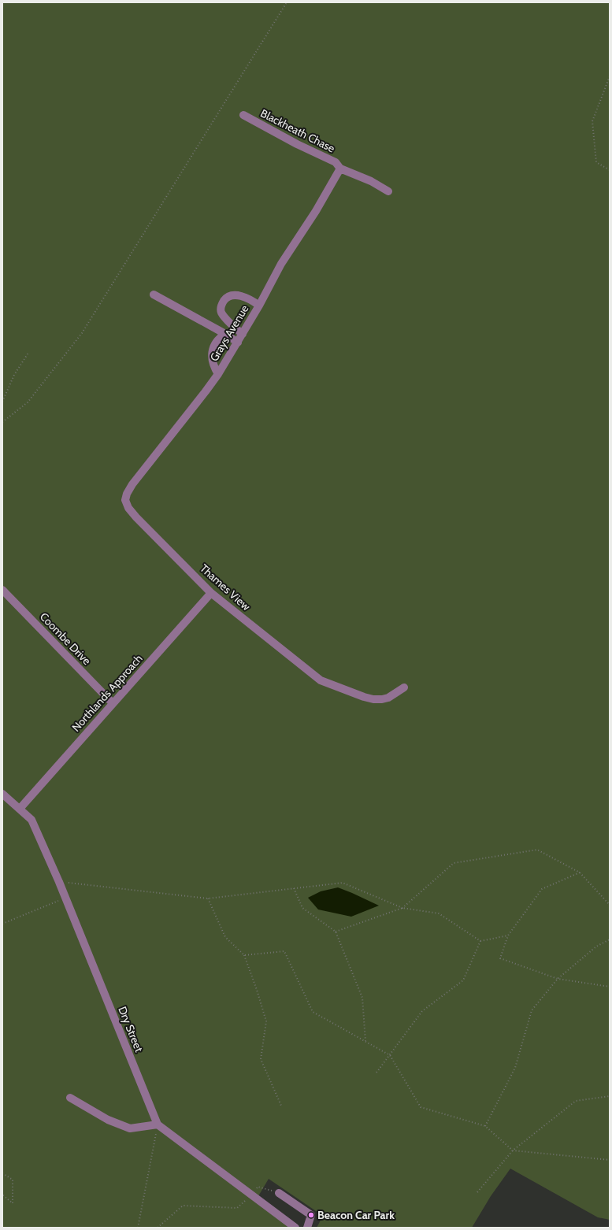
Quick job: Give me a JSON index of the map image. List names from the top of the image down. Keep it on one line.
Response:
{"streets":{"street":["Blackheath Chase","Grays Avenue","Thames View","Coombe Drive","Northlands Approach","Dry Street"]},"crossings":[["Blackheath Chase","Grays Avenue"],["Grays Avenue","Thames View"],["Thames View","Northlands Approach"],["Coombe Drive","Northlands Approach"],["Northlands Approach","Dry Street"]],"places":["Beacon Car Park"]}
